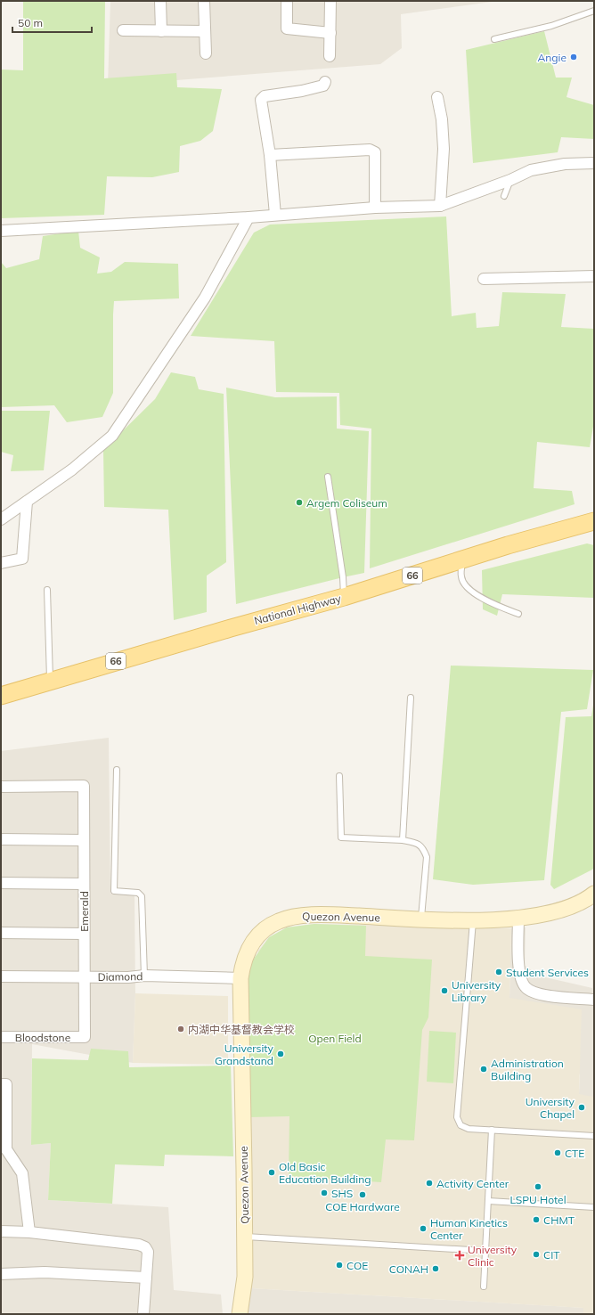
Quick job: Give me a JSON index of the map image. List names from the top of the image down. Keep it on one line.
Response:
{"streets":{"main road":["66","National Highway","Quezon Avenue"],"street":["Emerald","Diamond","Bloodstone"]},"crossings":[["Emerald","Diamond"],["Emerald","Bloodstone"],["Quezon Avenue","Diamond"]],"parks":["Open Field"],"places":{"other":["Angie","Argem Coliseum","Student Services","University Library","内湖中华基督教会学校","University Grandstand","Administration Building","University Chapel","CTE","Old Basic Education Building","Activity Center","LSPU Hotel","SHS","COE Hardware","CHMT","Human Kinetics Center","CIT","COE","CONAH"],"health":["University Clinic"]},"scale_bar":"50 m"}
